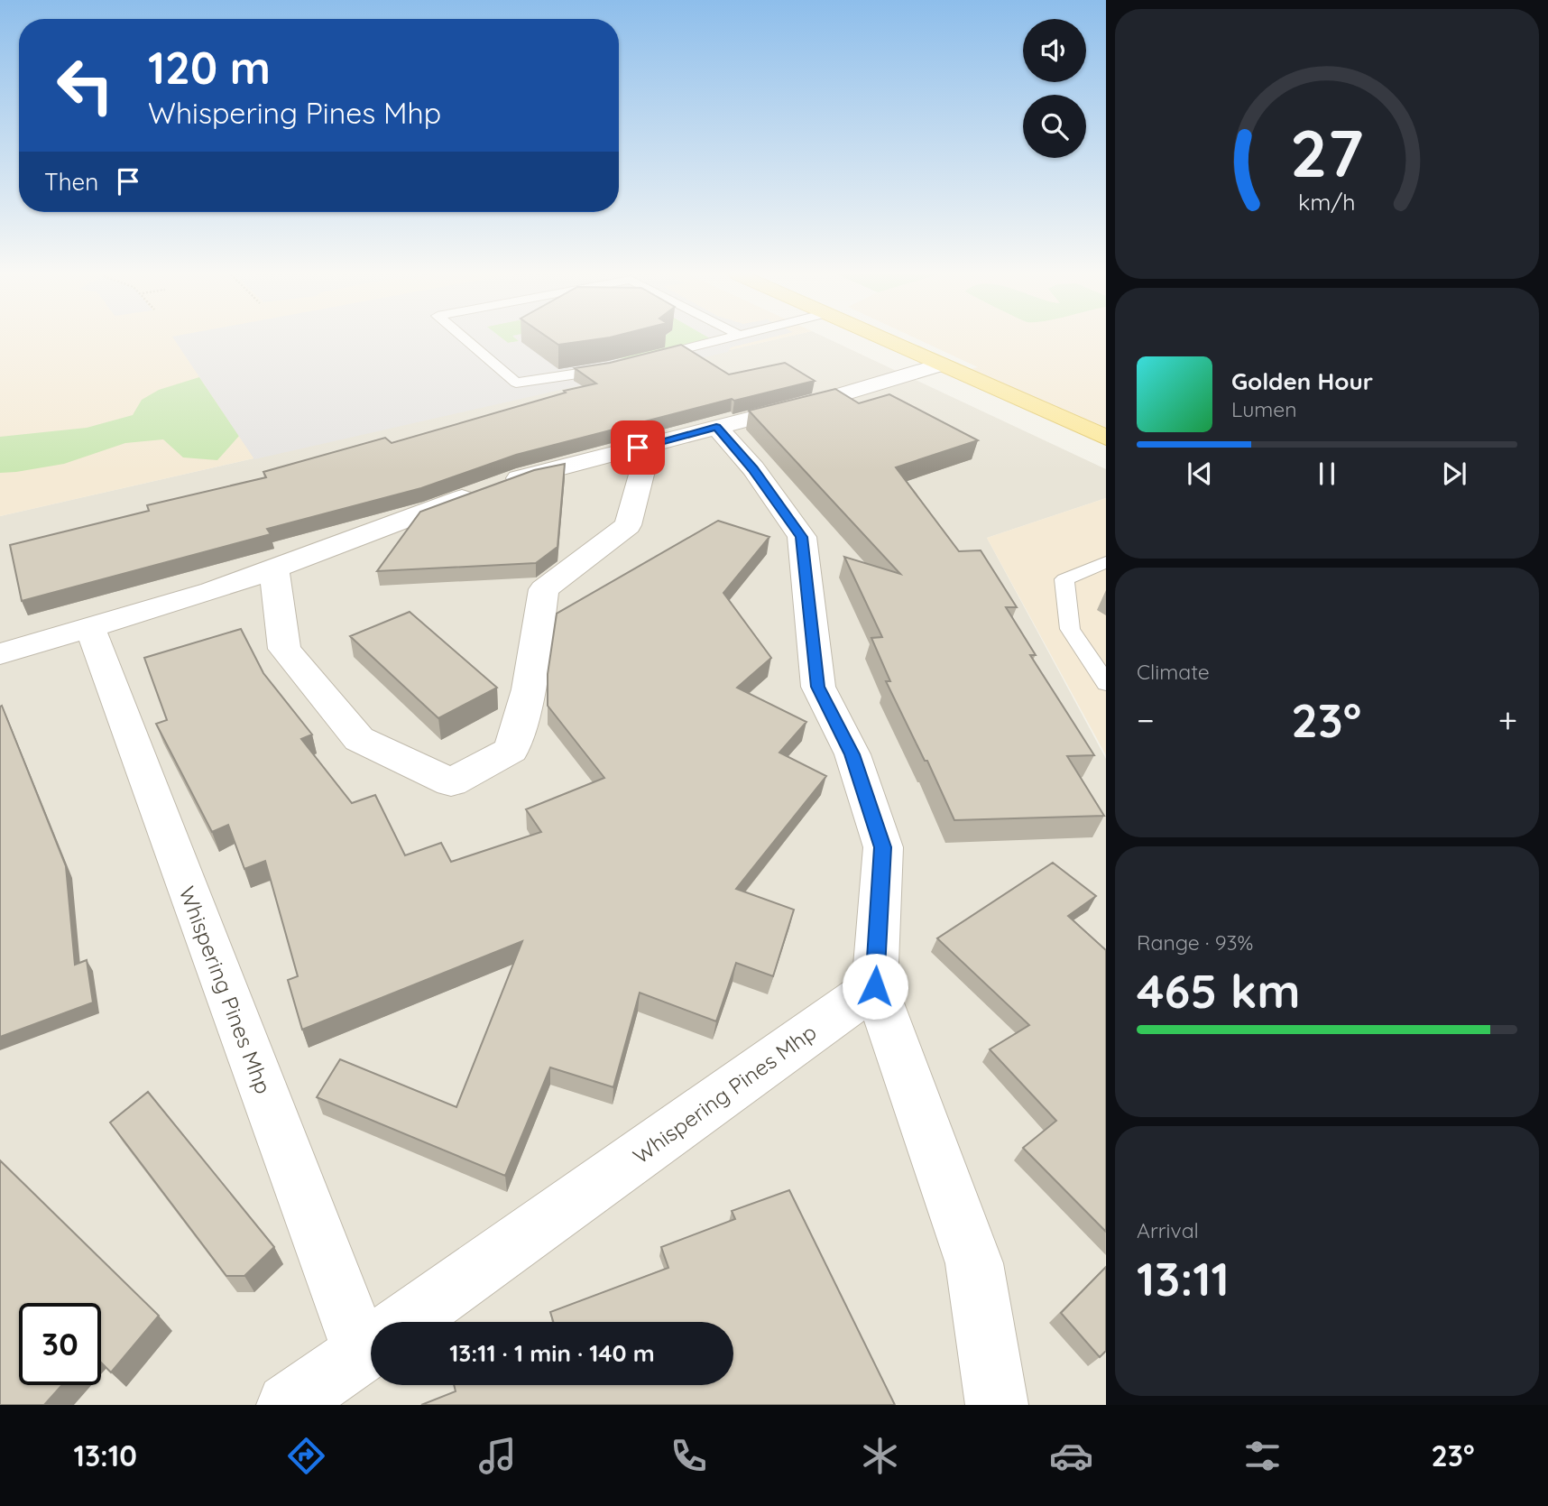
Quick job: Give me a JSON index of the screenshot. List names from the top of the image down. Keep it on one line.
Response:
{"streets":{"street":["Whispering Pines Mhp"]},"page":{"turn":["120 m","Whispering Pines Mhp"],"then":"Then","song":["Golden Hour","Lumen"],"tile":["Climate",["Range · 93%","465 km"],["Arrival","13:11"]],"heat":["−","23°","+"],"limit":"30","trip":"13:11 · 1 min · 140 m","tabs":["13:10","23°"],"gauge":["27","km/h"]}}
